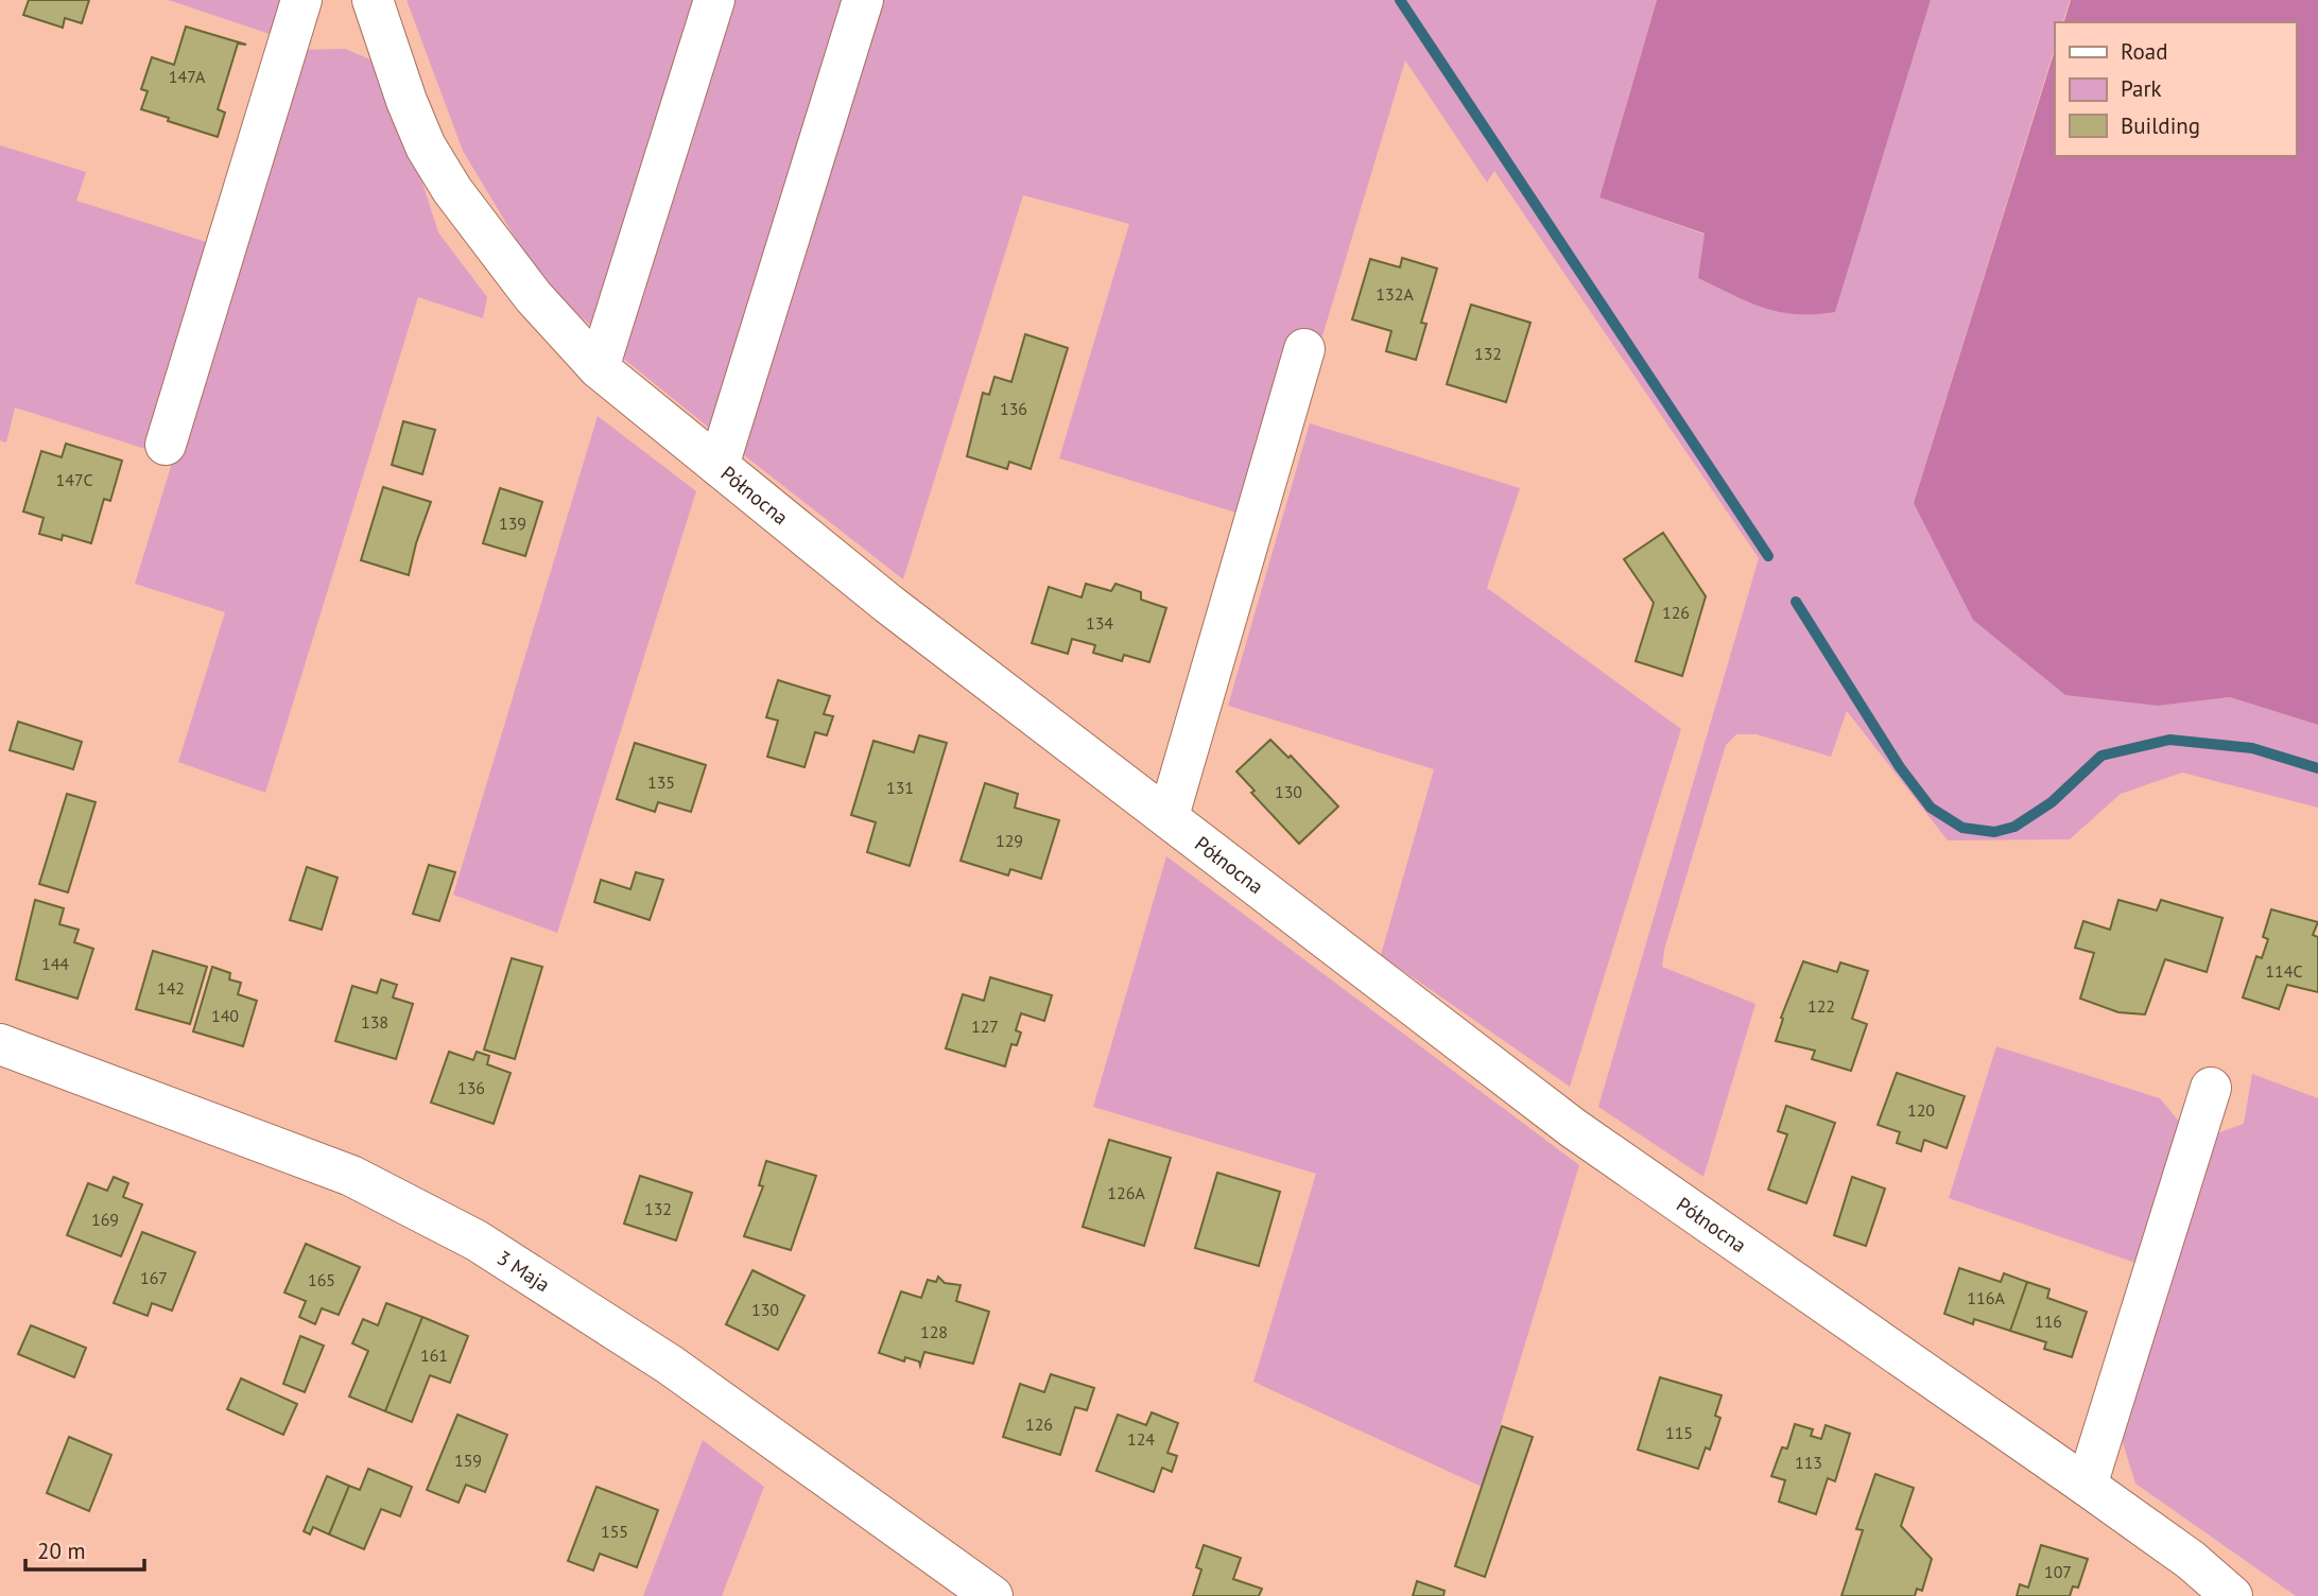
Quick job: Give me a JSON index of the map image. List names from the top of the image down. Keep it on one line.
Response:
{"streets":{"street":["Północna","3 Maja"]},"house_numbers":["147A","132A","132","136","147C","139","126","134","135","131","130","129","144","114C","142","122","140","138","127","136","120","126A","132","169","167","165","116A","130","116","128","161","126","115","124","159","113","155","107"],"legend":["Road","Park","Building"],"scale_bar":"20 m"}
